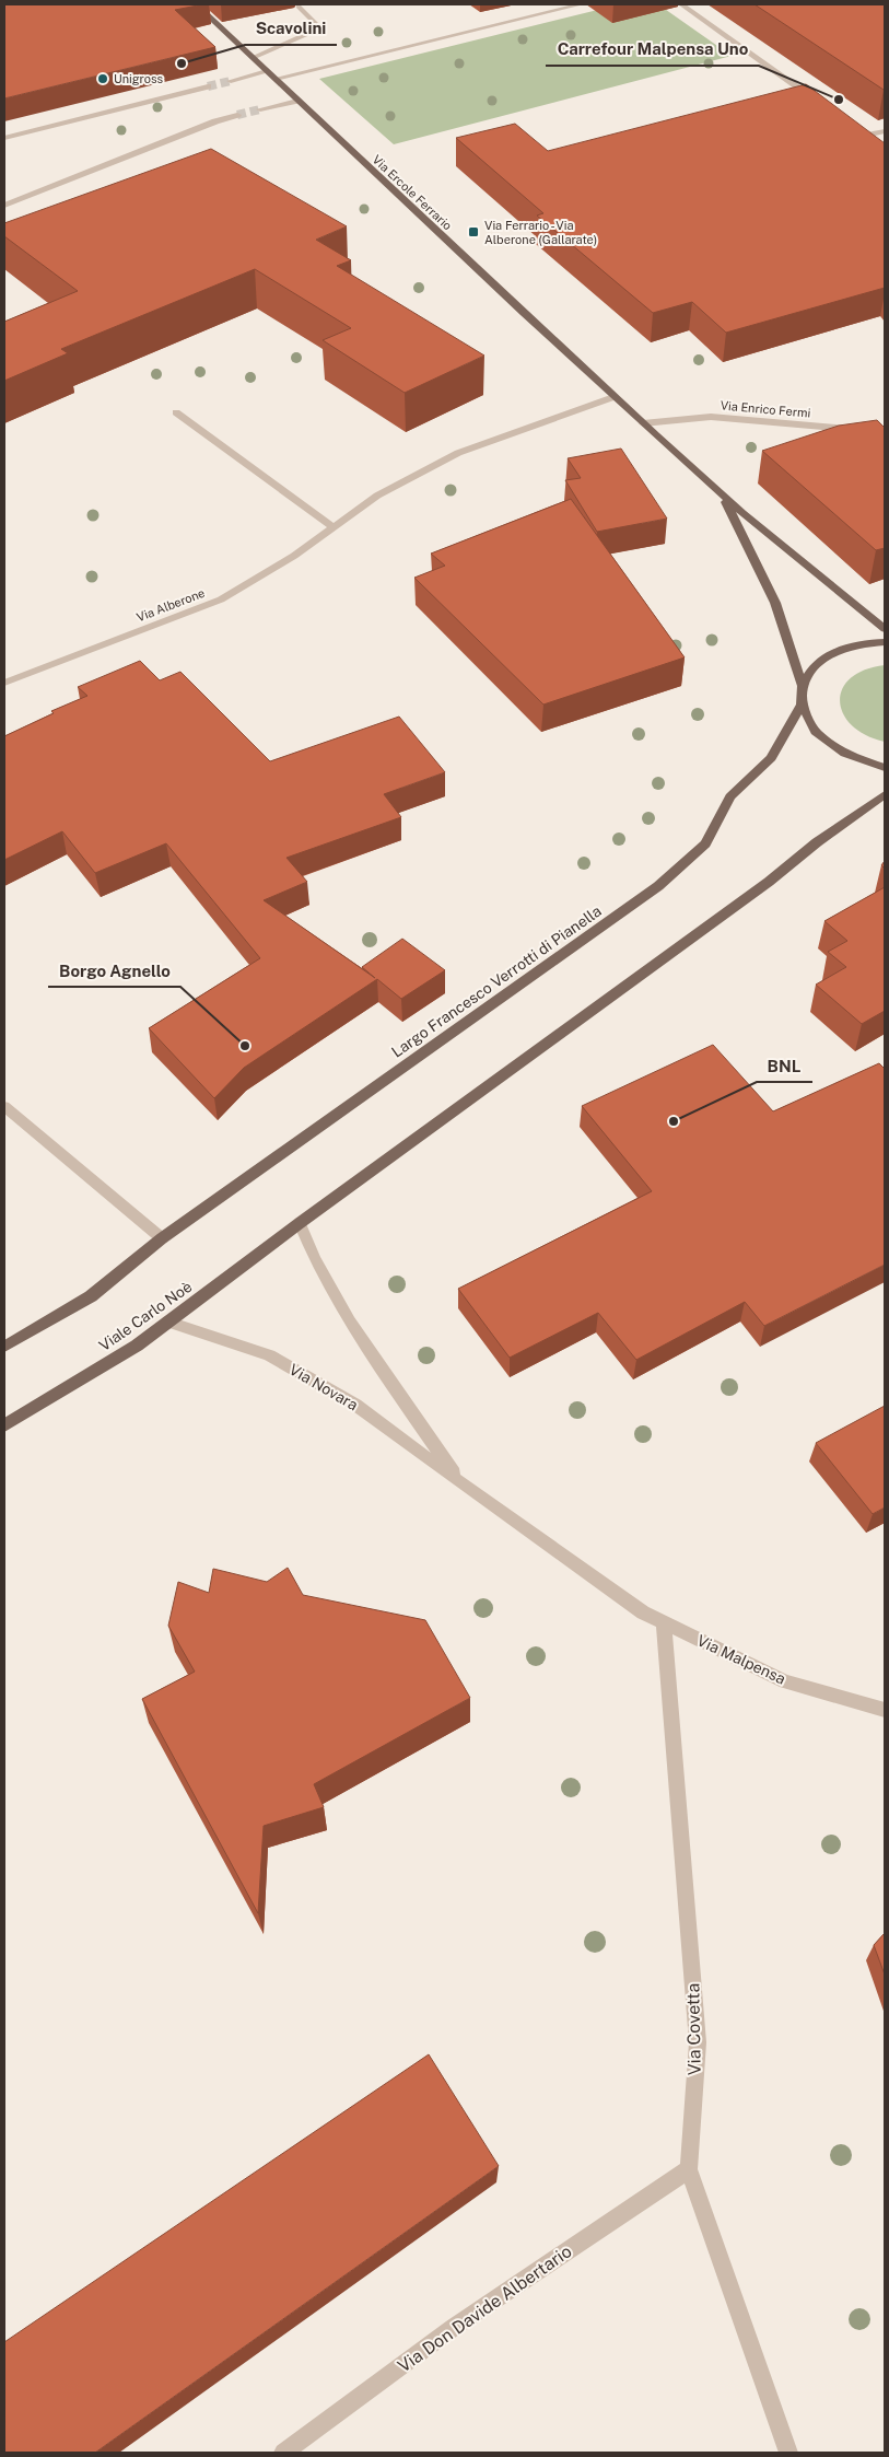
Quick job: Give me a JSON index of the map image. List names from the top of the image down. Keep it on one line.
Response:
{"streets":{"main road":["Via Ercole Ferrario","Largo Francesco Verrotti di Pianella","Viale Carlo Noè"],"street":["Via Enrico Fermi","Via Alberone","Via Novara","Via Malpensa","Via Covetta","Via Don Davide Albertario"]},"crossings":[["Via Ercole Ferrario","Via Alberone"],["Via Ercole Ferrario","Largo Francesco Verrotti di Pianella"],["Via Enrico Fermi","Largo Francesco Verrotti di Pianella"],["Via Alberone","Largo Francesco Verrotti di Pianella"],["Viale Carlo Noè","Via Novara"],["Via Novara","Via Malpensa"],["Via Novara","Via Covetta"],["Via Malpensa","Via Covetta"],["Via Covetta","Via Don Davide Albertario"]],"places":{"other":["Scavolini","Unigross","Carrefour Malpensa Uno","Borgo Agnello","BNL"],"transit":["Via Ferrario - Via Alberone (Gallarate)"]}}
